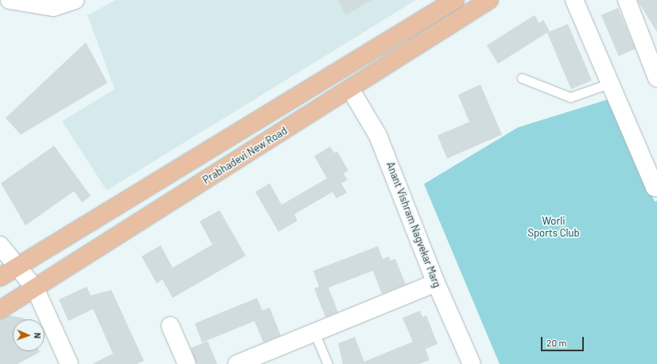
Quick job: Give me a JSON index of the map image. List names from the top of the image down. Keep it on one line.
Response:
{"streets":{"main road":["Prabhadevi New Road"],"street":["Anant Vishram Nagvekar Marg"]},"crossings":[["Prabhadevi New Road","Anant Vishram Nagvekar Marg"]],"parks":["Worli Sports Club"],"scale_bar":"20 m","north":"right"}
